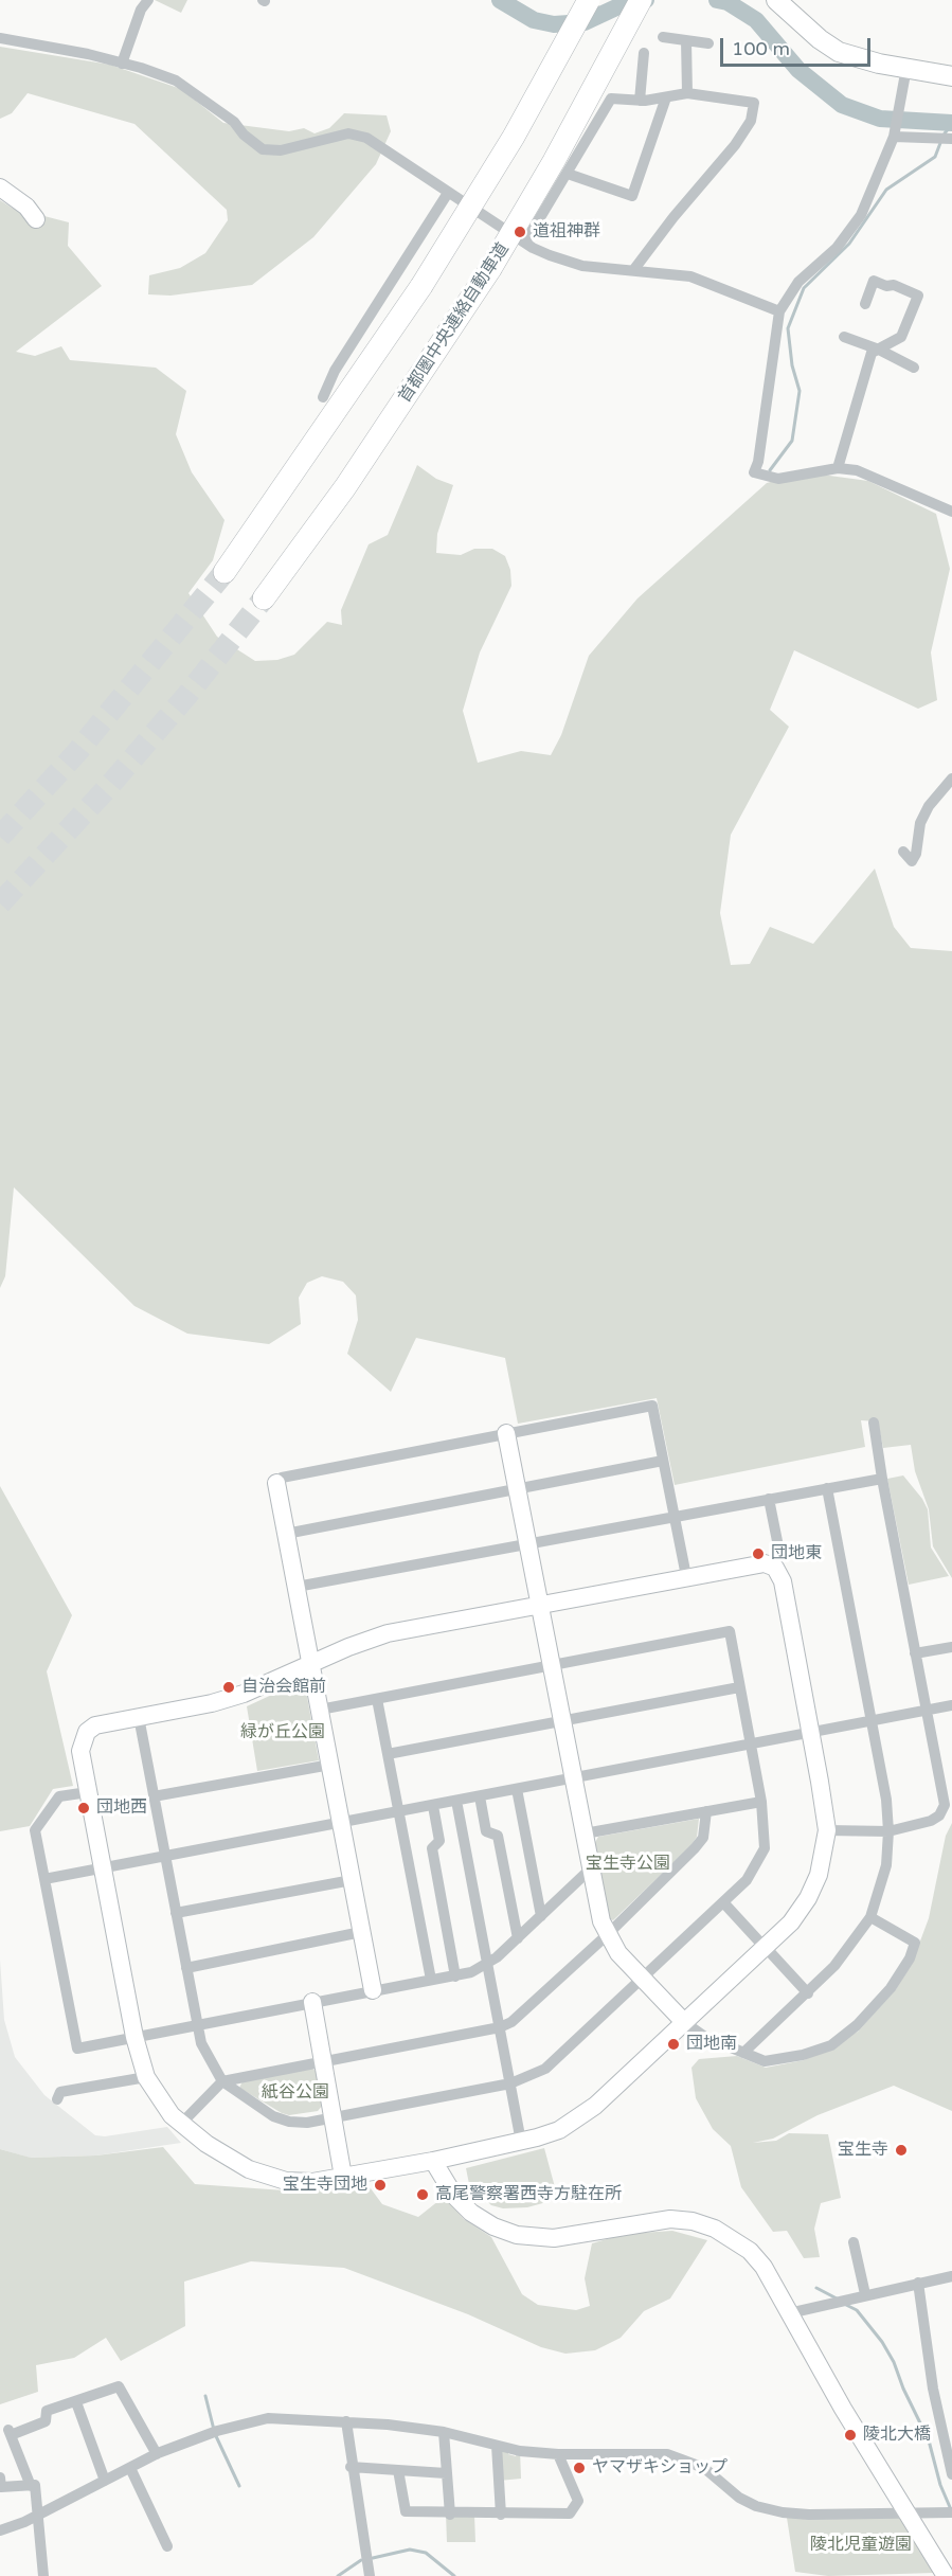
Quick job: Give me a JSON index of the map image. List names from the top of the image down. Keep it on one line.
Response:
{"streets":{"highway":["首都圏中央連絡自動車道"]},"parks":["緑が丘公園","宝生寺公園","紙谷公園","陵北児童遊園"],"places":["道祖神群","団地東","自治会館前","団地西","団地南","宝生寺","宝生寺団地","高尾警察署西寺方駐在所","陵北大橋","ヤマザキショップ"],"scale_bar":"100 m"}
